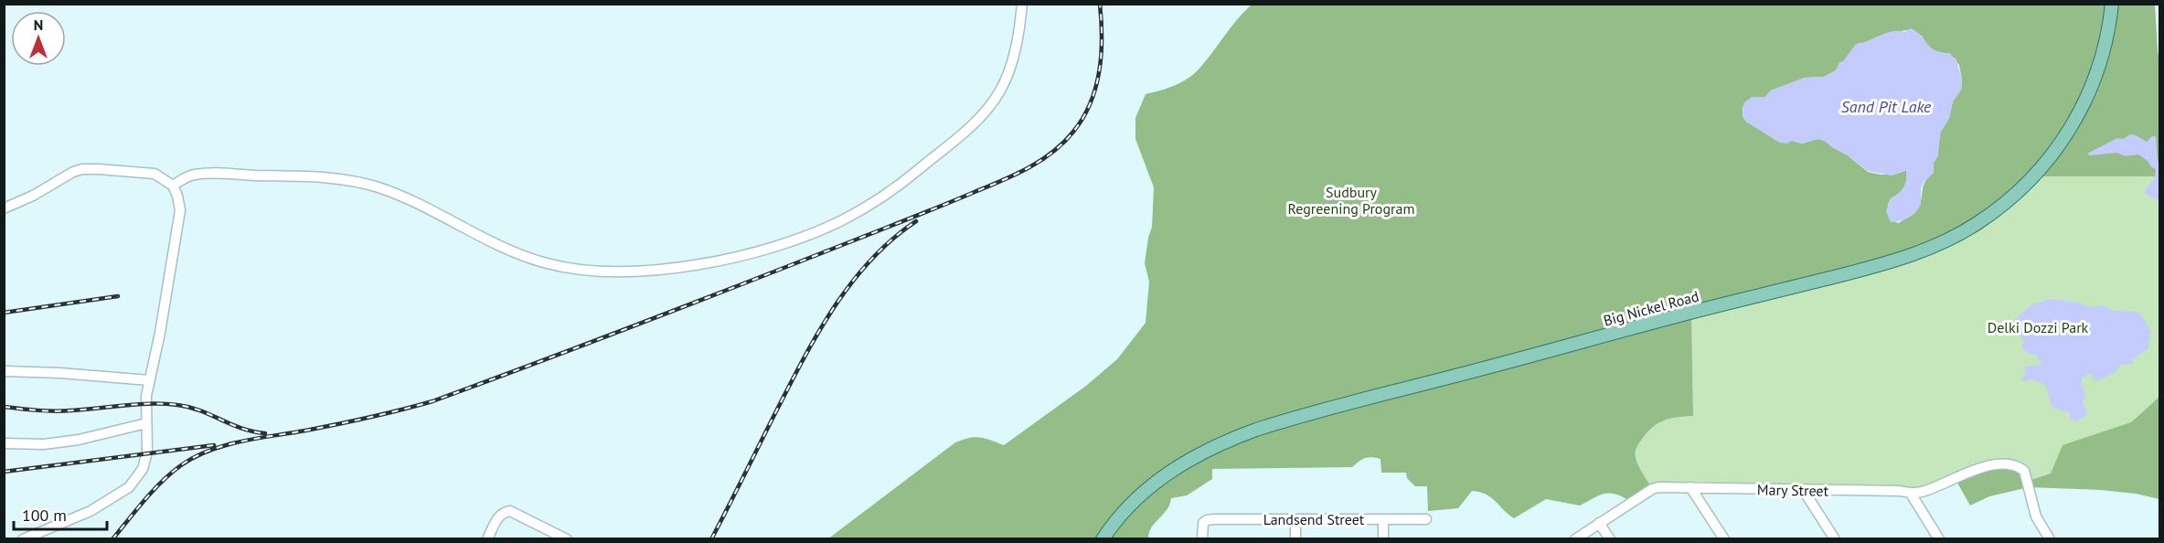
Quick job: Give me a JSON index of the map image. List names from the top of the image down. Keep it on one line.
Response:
{"streets":{"main road":["Big Nickel Road"],"street":["Mary Street","Landsend Street"]},"water":["Sand Pit Lake"],"parks":["Sudbury Regreening Program","Delki Dozzi Park"],"scale_bar":"100 m","north":"top"}
